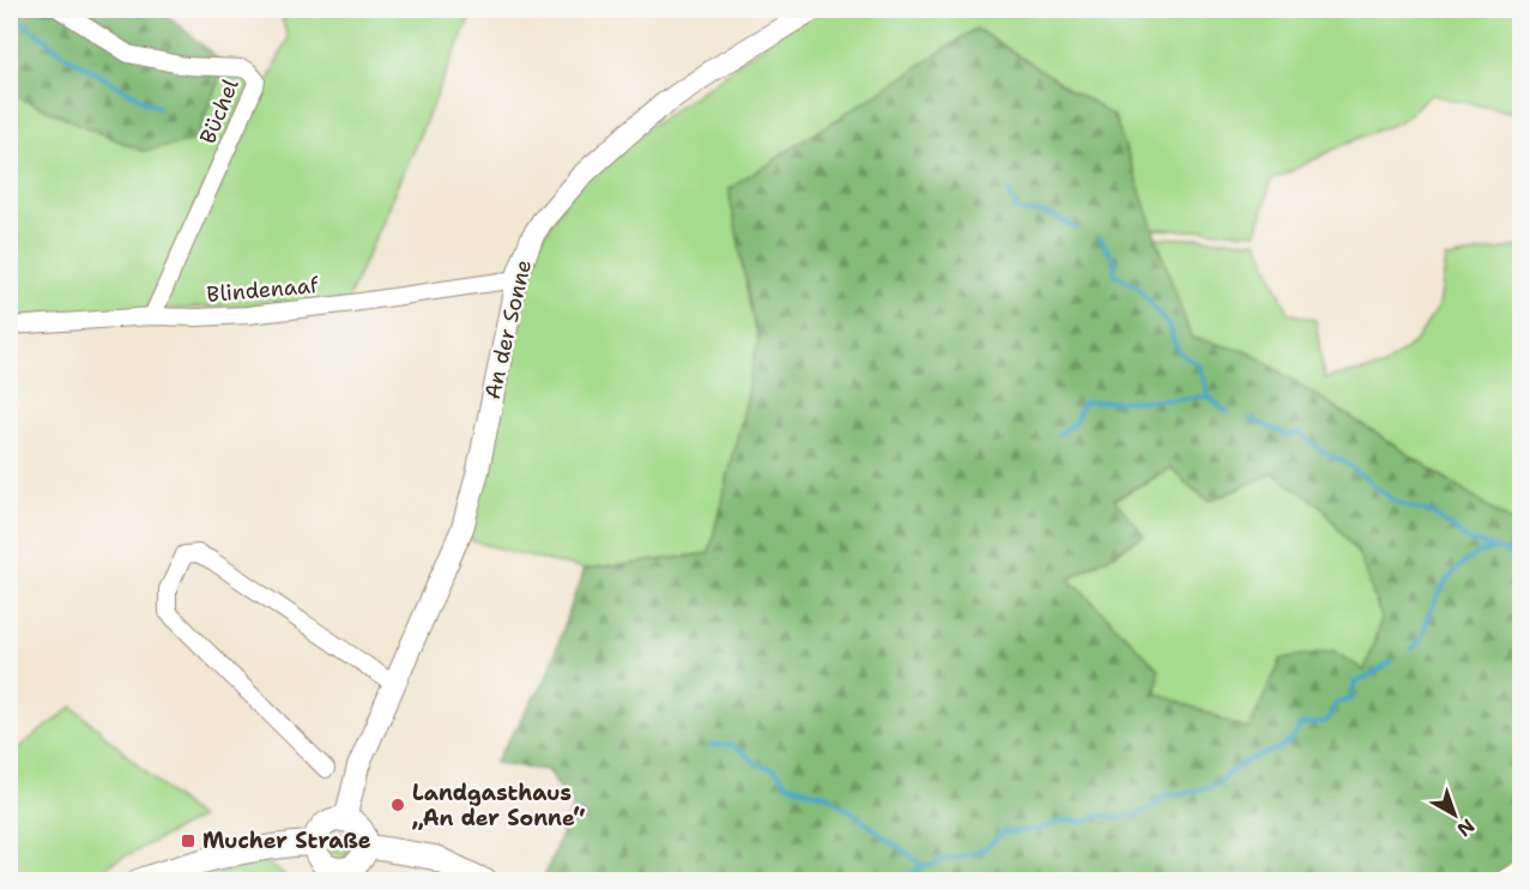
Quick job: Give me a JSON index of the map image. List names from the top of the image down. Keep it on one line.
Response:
{"streets":{"street":["Büchel","Blindenaaf","An der Sonne"]},"crossings":[["Büchel","Blindenaaf"],["Blindenaaf","An der Sonne"]],"places":{"other":["Landgasthaus „An der Sonne“"],"transit":["Mucher Straße"]},"north":"bottom right"}
